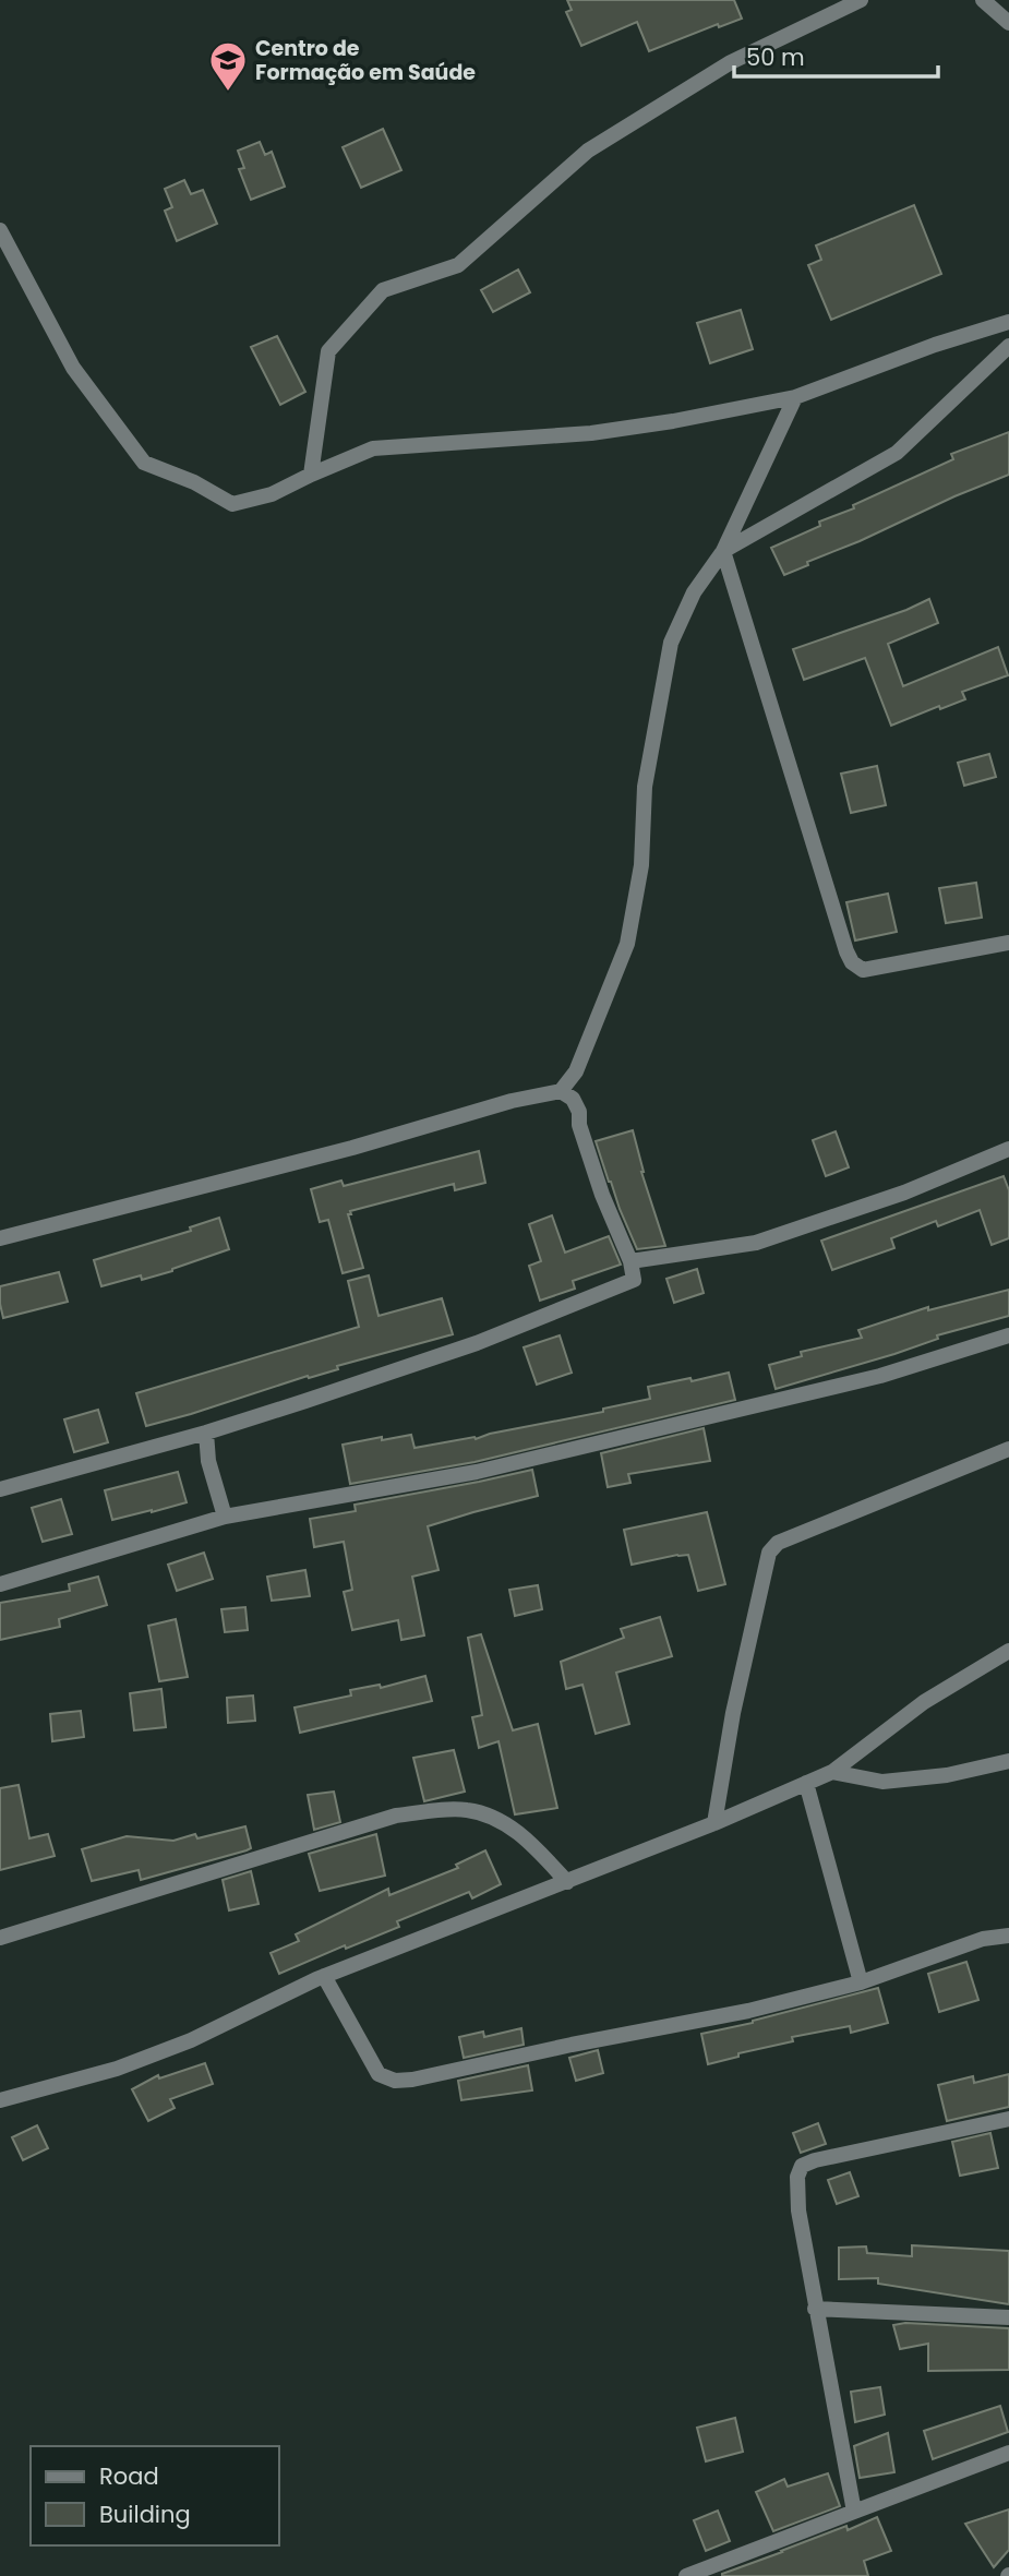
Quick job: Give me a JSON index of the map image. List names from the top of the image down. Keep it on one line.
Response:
{"places":{"school or university":["Centro de Formação em Saúde"]},"legend":["Road","Building"],"scale_bar":"50 m"}
